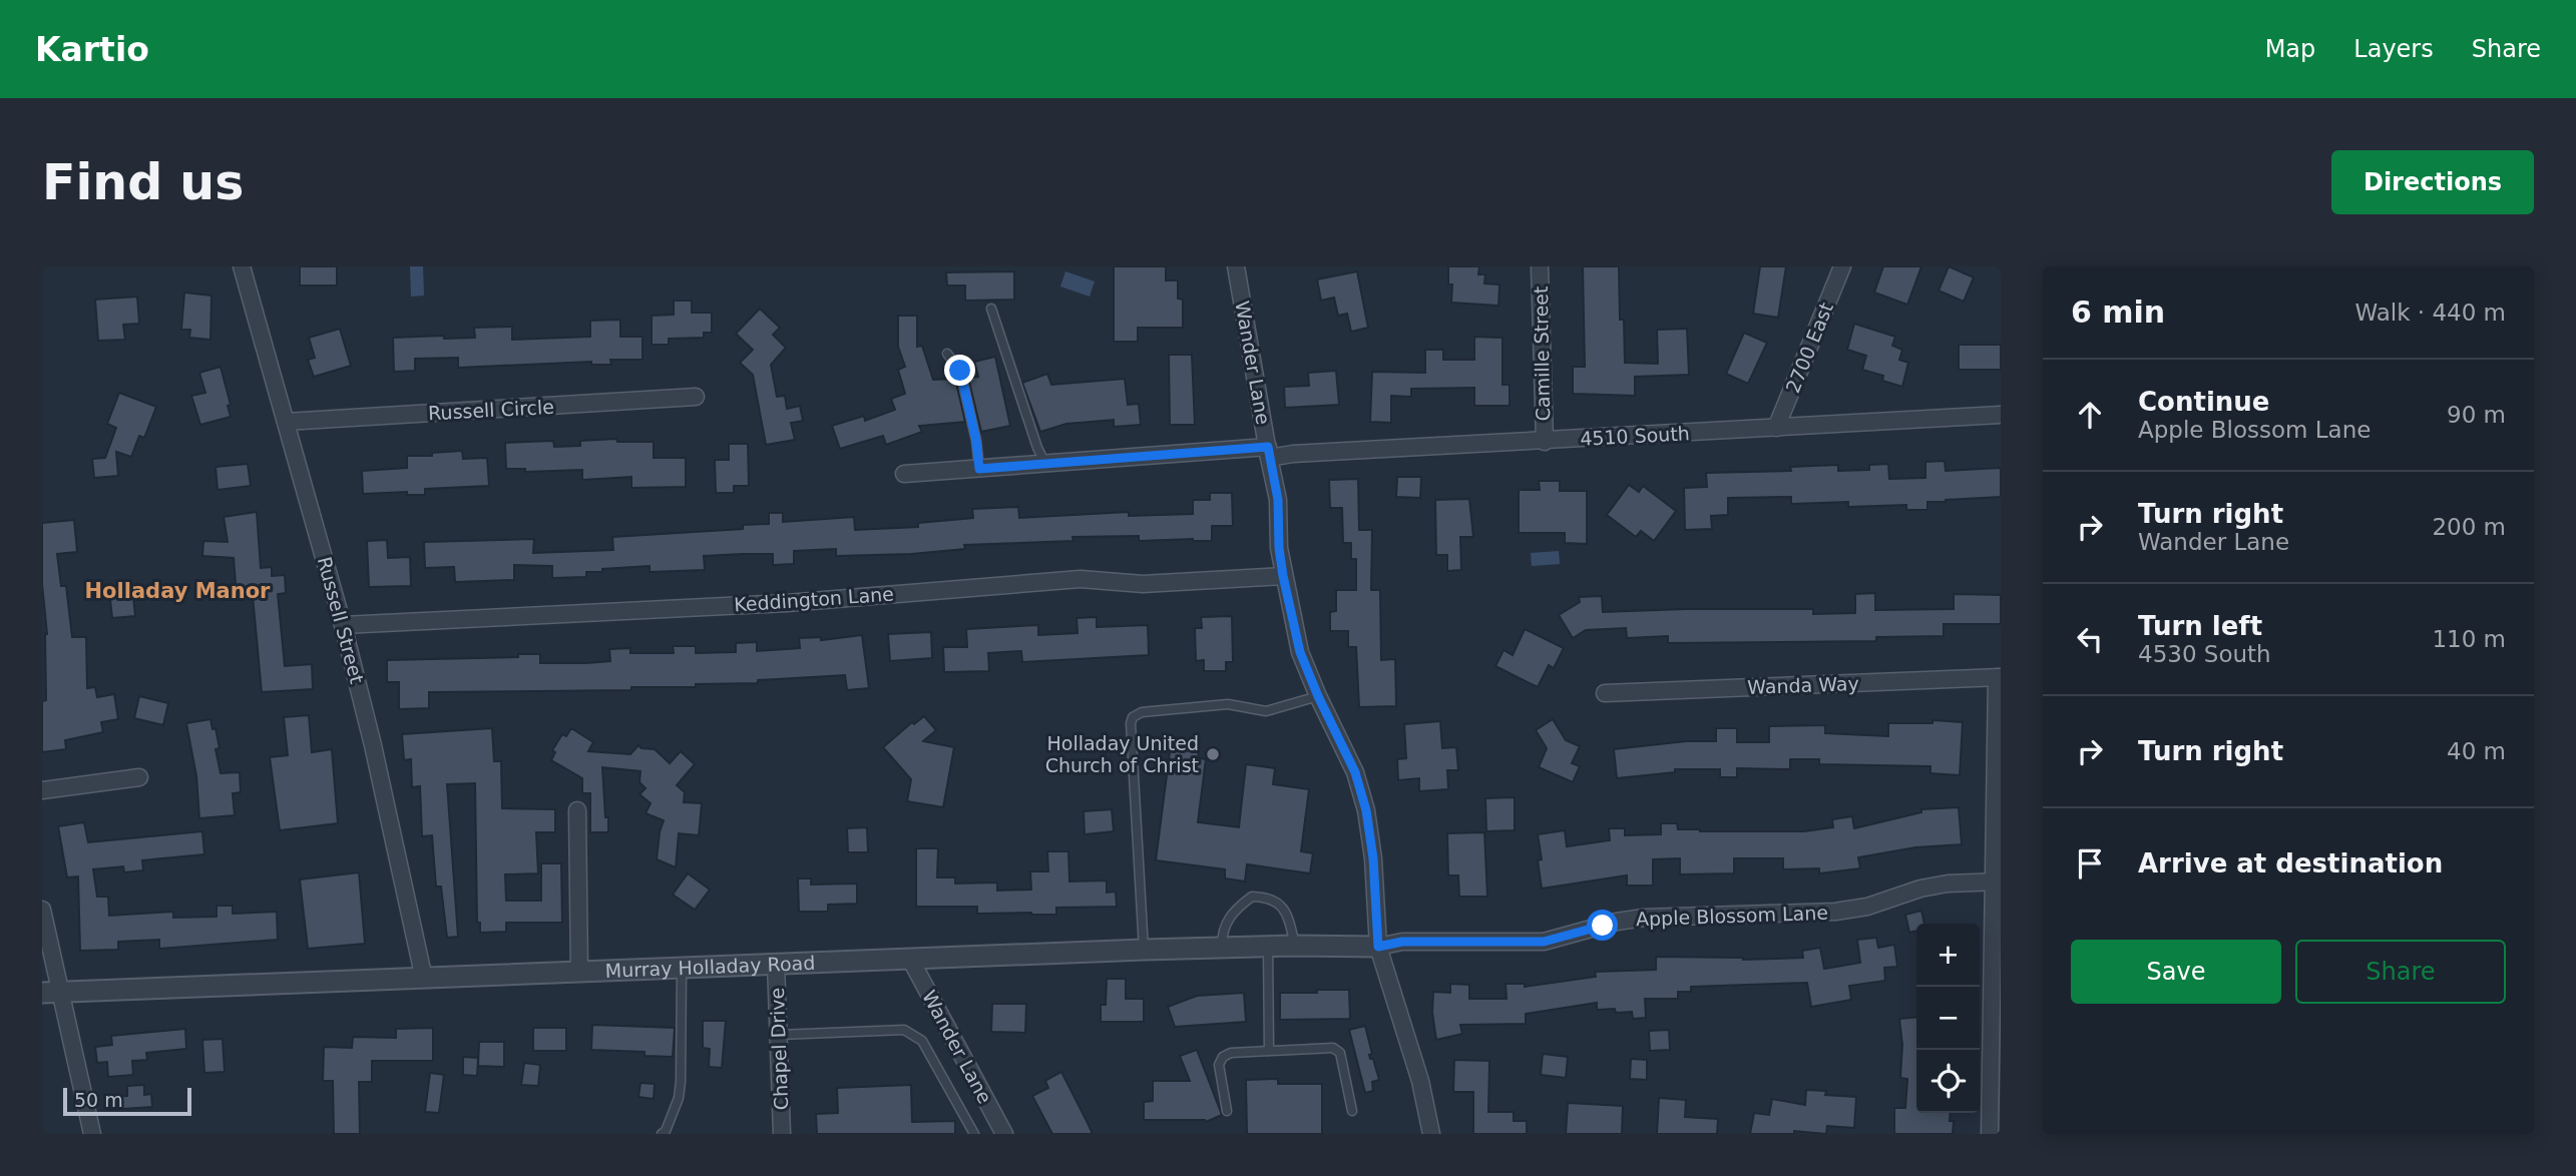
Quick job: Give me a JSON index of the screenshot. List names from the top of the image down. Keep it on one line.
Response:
{"streets":{"street":["2700 East","Camille Street","Wander Lane","Russell Circle","4510 South","Keddington Lane","Russell Street","Wanda Way","Apple Blossom Lane","Murray Holladay Road","Chapel Drive"]},"crossings":[["2700 East","4510 South"],["Camille Street","4510 South"],["Wander Lane","4510 South"],["Wander Lane","Keddington Lane"],["Wander Lane","Apple Blossom Lane"],["Wander Lane","Murray Holladay Road"],["Russell Circle","Russell Street"],["Keddington Lane","Russell Street"],["Russell Street","Murray Holladay Road"],["Apple Blossom Lane","Murray Holladay Road"],["Murray Holladay Road","Chapel Drive"]],"districts":["Holladay Manor"],"places":["Holladay United Church of Christ"],"scale_bar":"50 m","page":{"header":"Kartio","nav":["Map","Layers","Share"],"buttons":["Directions",["Save","Share"]],"title":"Find us","heading":["6 min","Walk · 440 m"],"list":[["Continue","Apple Blossom Lane","90 m"],["Turn right","Wander Lane","200 m"],["Turn left","4530 South","110 m"],["Turn right","40 m"],"Arrive at destination"],"map_buttons":["+","−"],"scale":"50 m"}}
